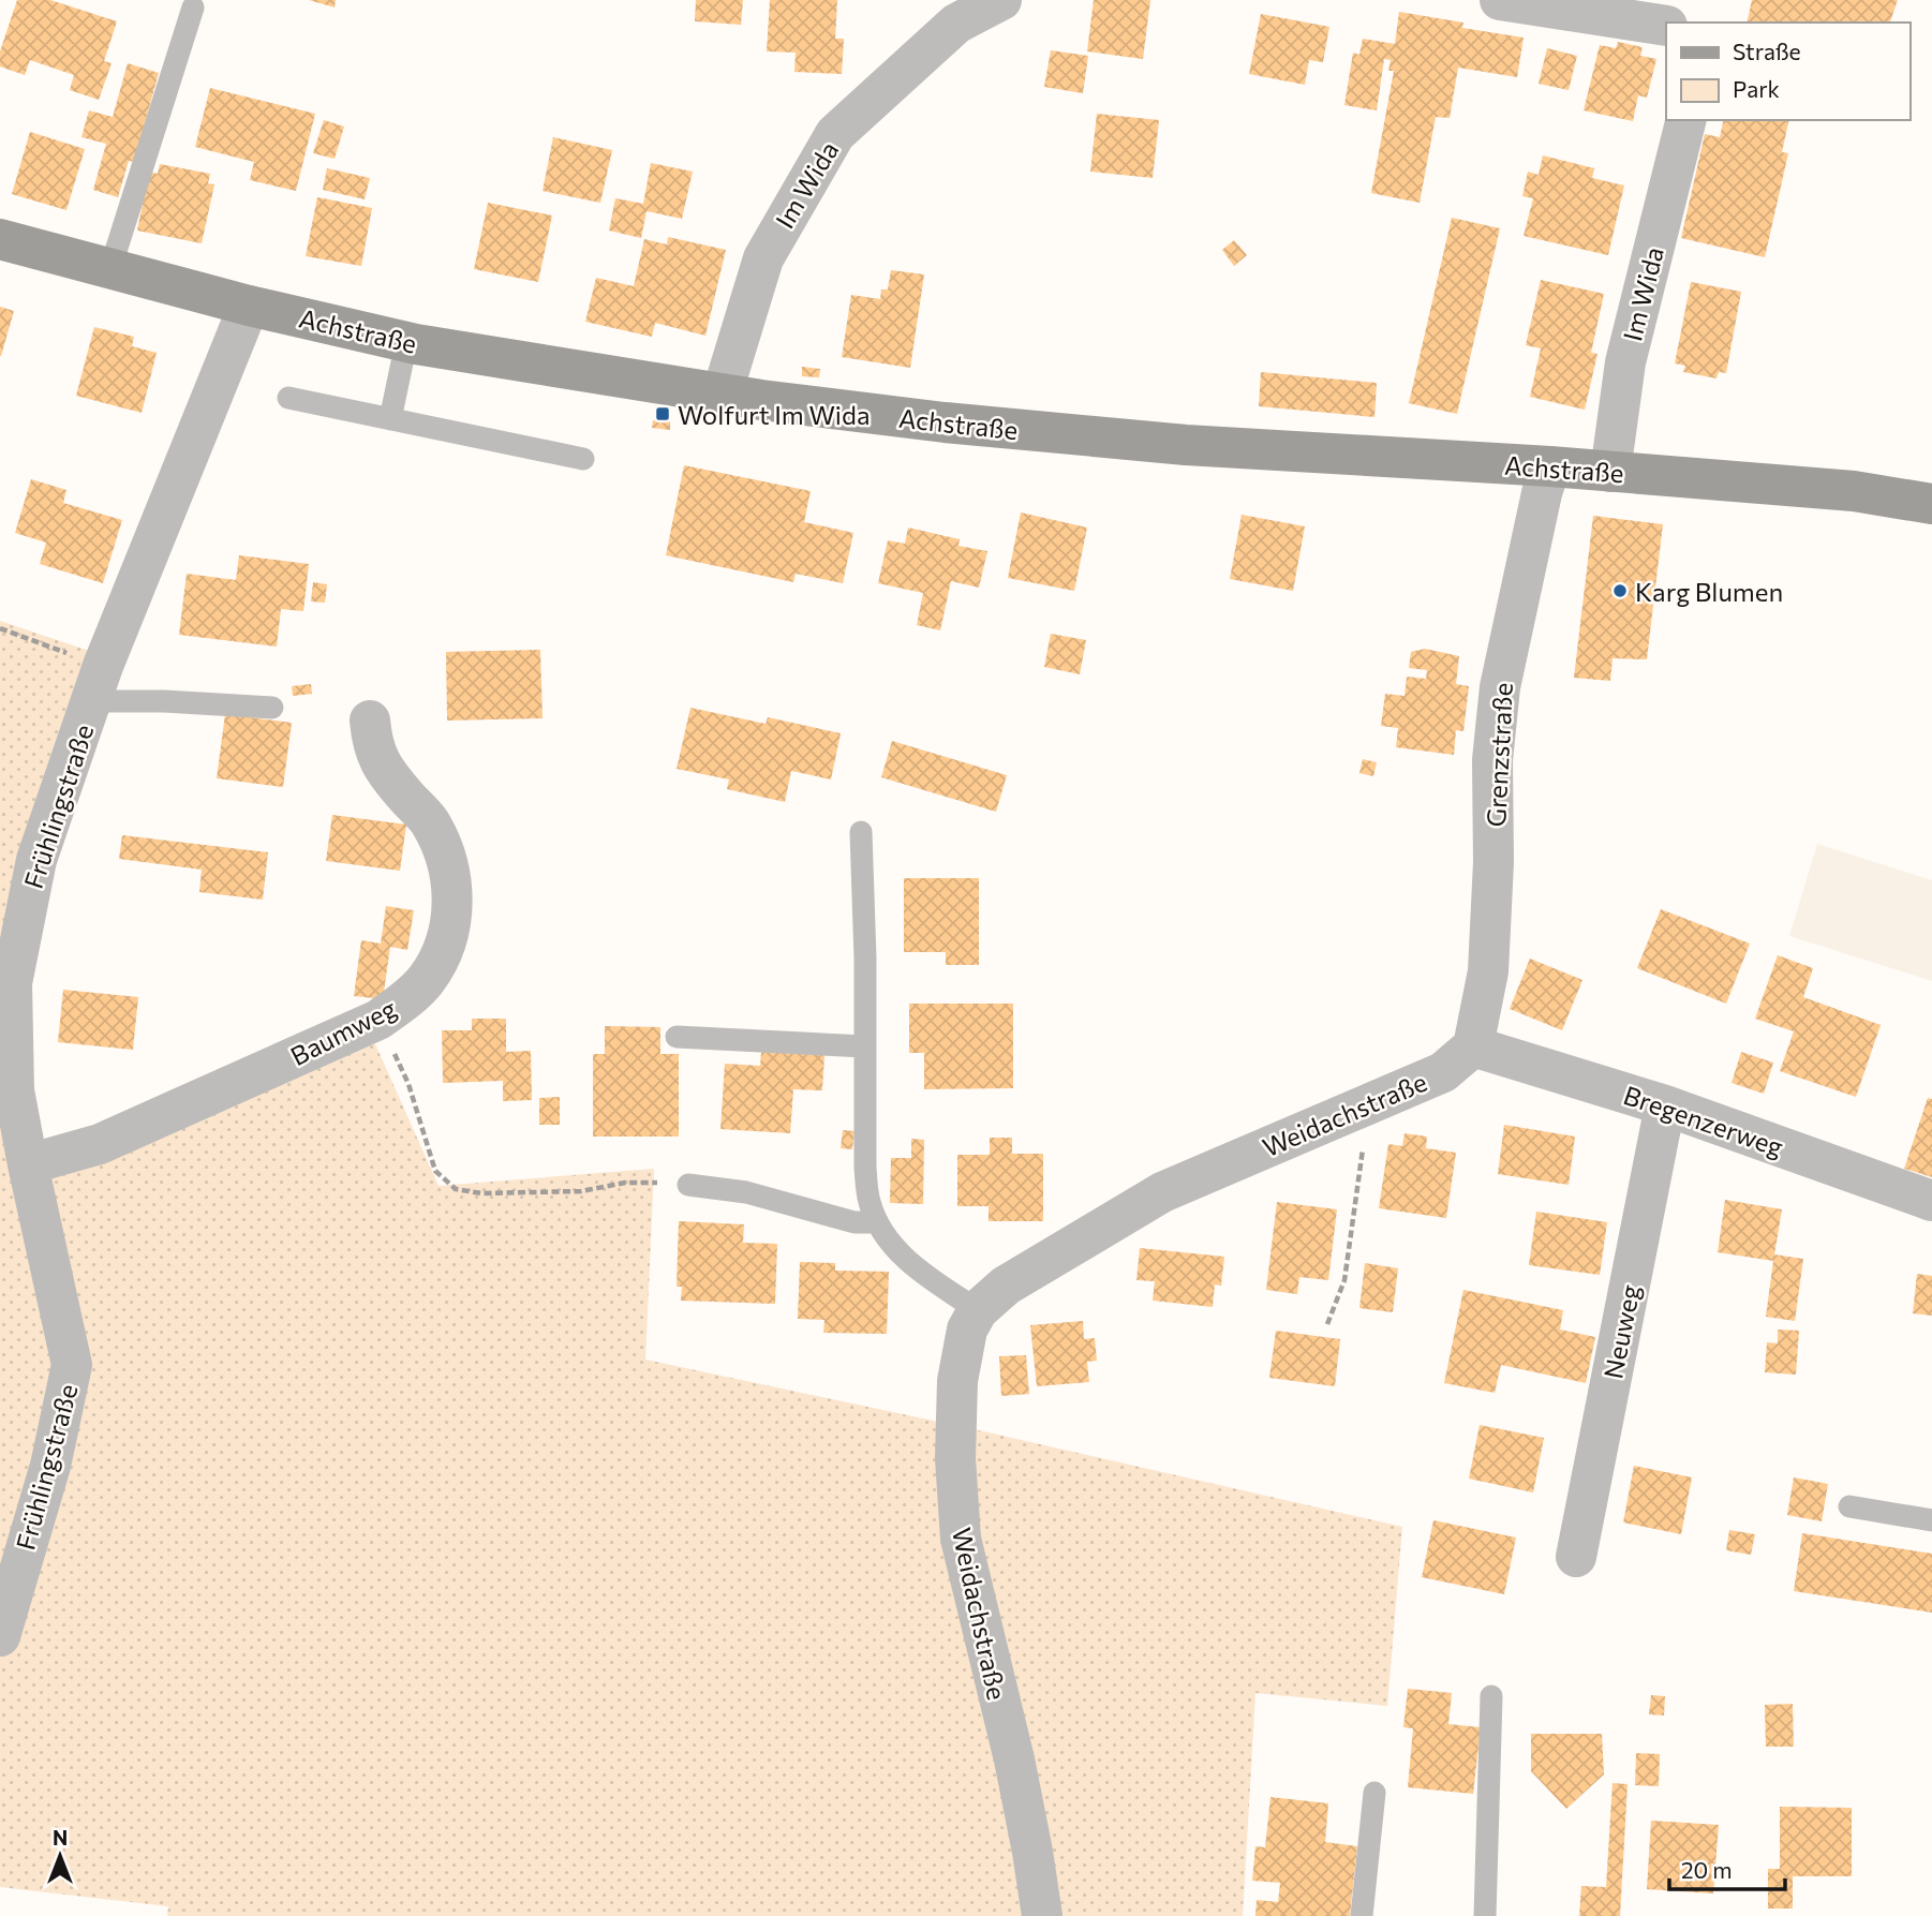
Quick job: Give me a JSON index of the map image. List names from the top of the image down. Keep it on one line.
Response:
{"streets":{"main road":["Achstraße"],"street":["Im Wida","Grenzstraße","Frühlingstraße","Baumweg","Weidachstraße","Bregenzerweg","Neuweg"]},"crossings":[["Im Wida","Achstraße"],["Achstraße","Grenzstraße"],["Achstraße","Frühlingstraße"],["Grenzstraße","Weidachstraße"],["Grenzstraße","Bregenzerweg"],["Frühlingstraße","Baumweg"],["Weidachstraße","Bregenzerweg"],["Bregenzerweg","Neuweg"]],"places":{"transit":["Wolfurt Im Wida"],"other":["Karg Blumen"]},"legend":["Straße","Park"],"scale_bar":"20 m","north":"top"}
